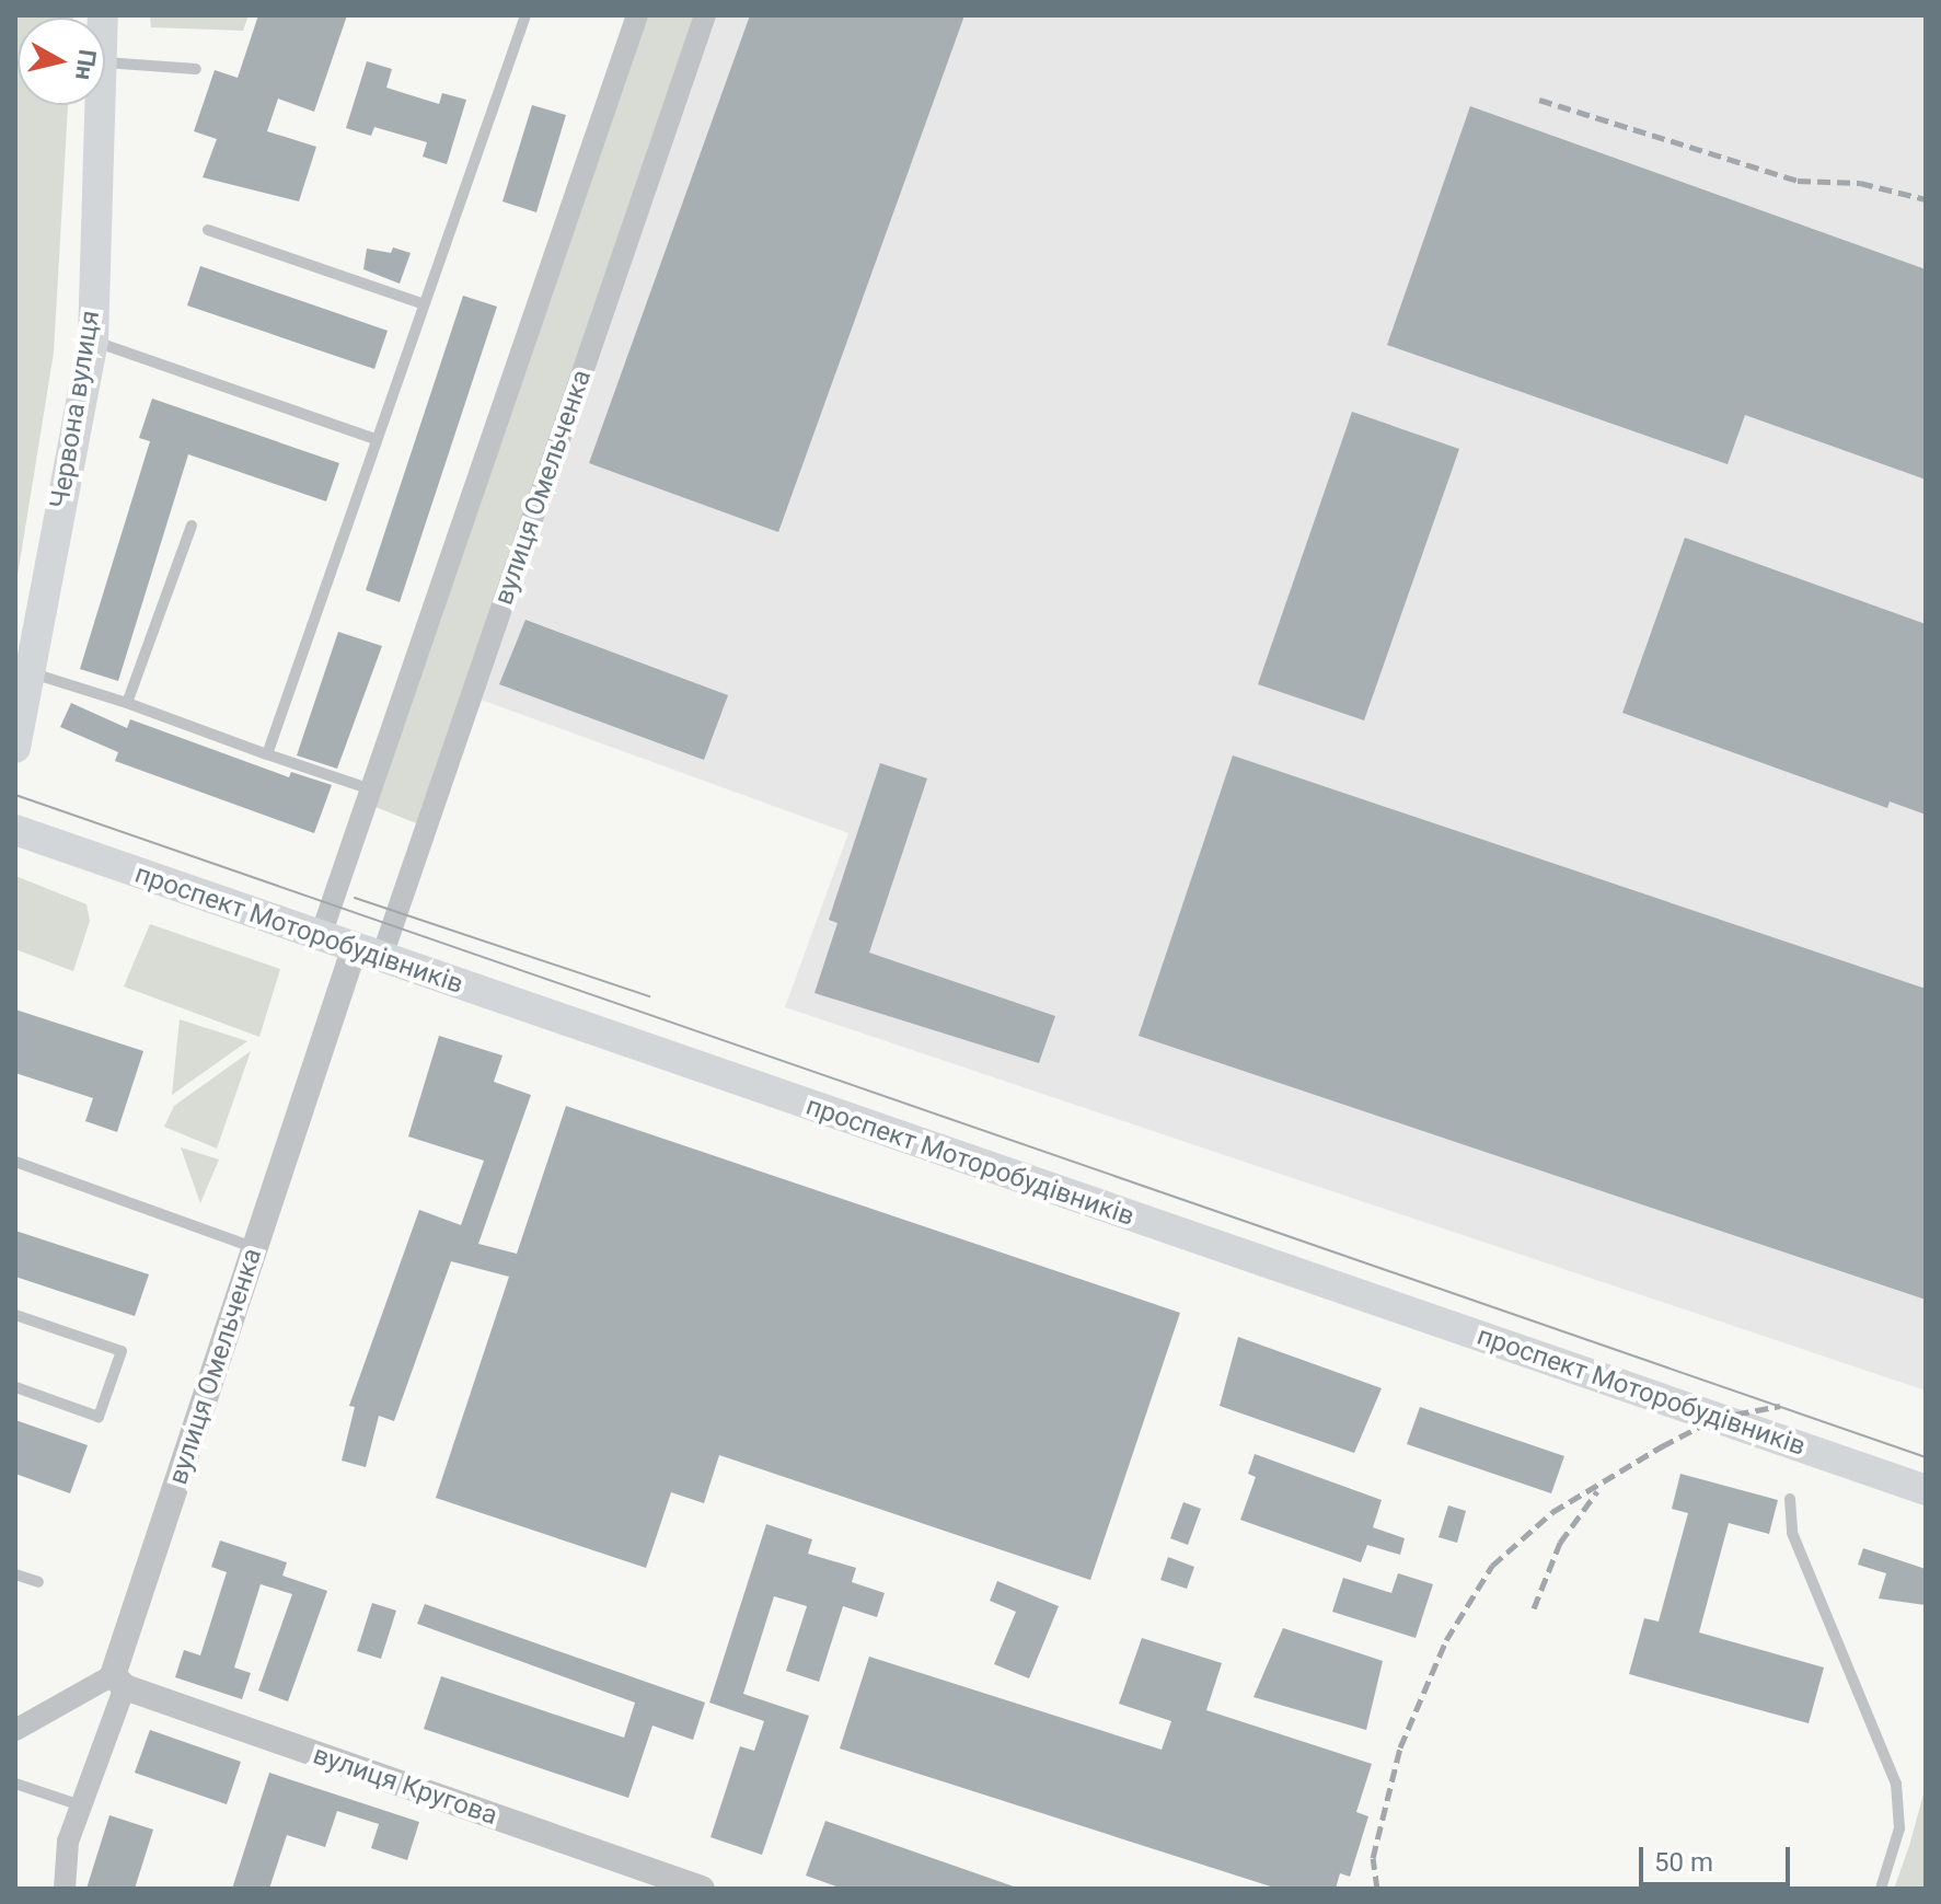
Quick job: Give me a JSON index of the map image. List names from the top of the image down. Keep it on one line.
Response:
{"streets":{"main road":["Червона вулиця","проспект Моторобудівників"],"street":["вулиця Омельченка","вулиця Кругова"]},"crossings":[["вулиця Омельченка","проспект Моторобудівників"],["вулиця Омельченка","вулиця Кругова"]],"scale_bar":"50 m","north":"right"}
